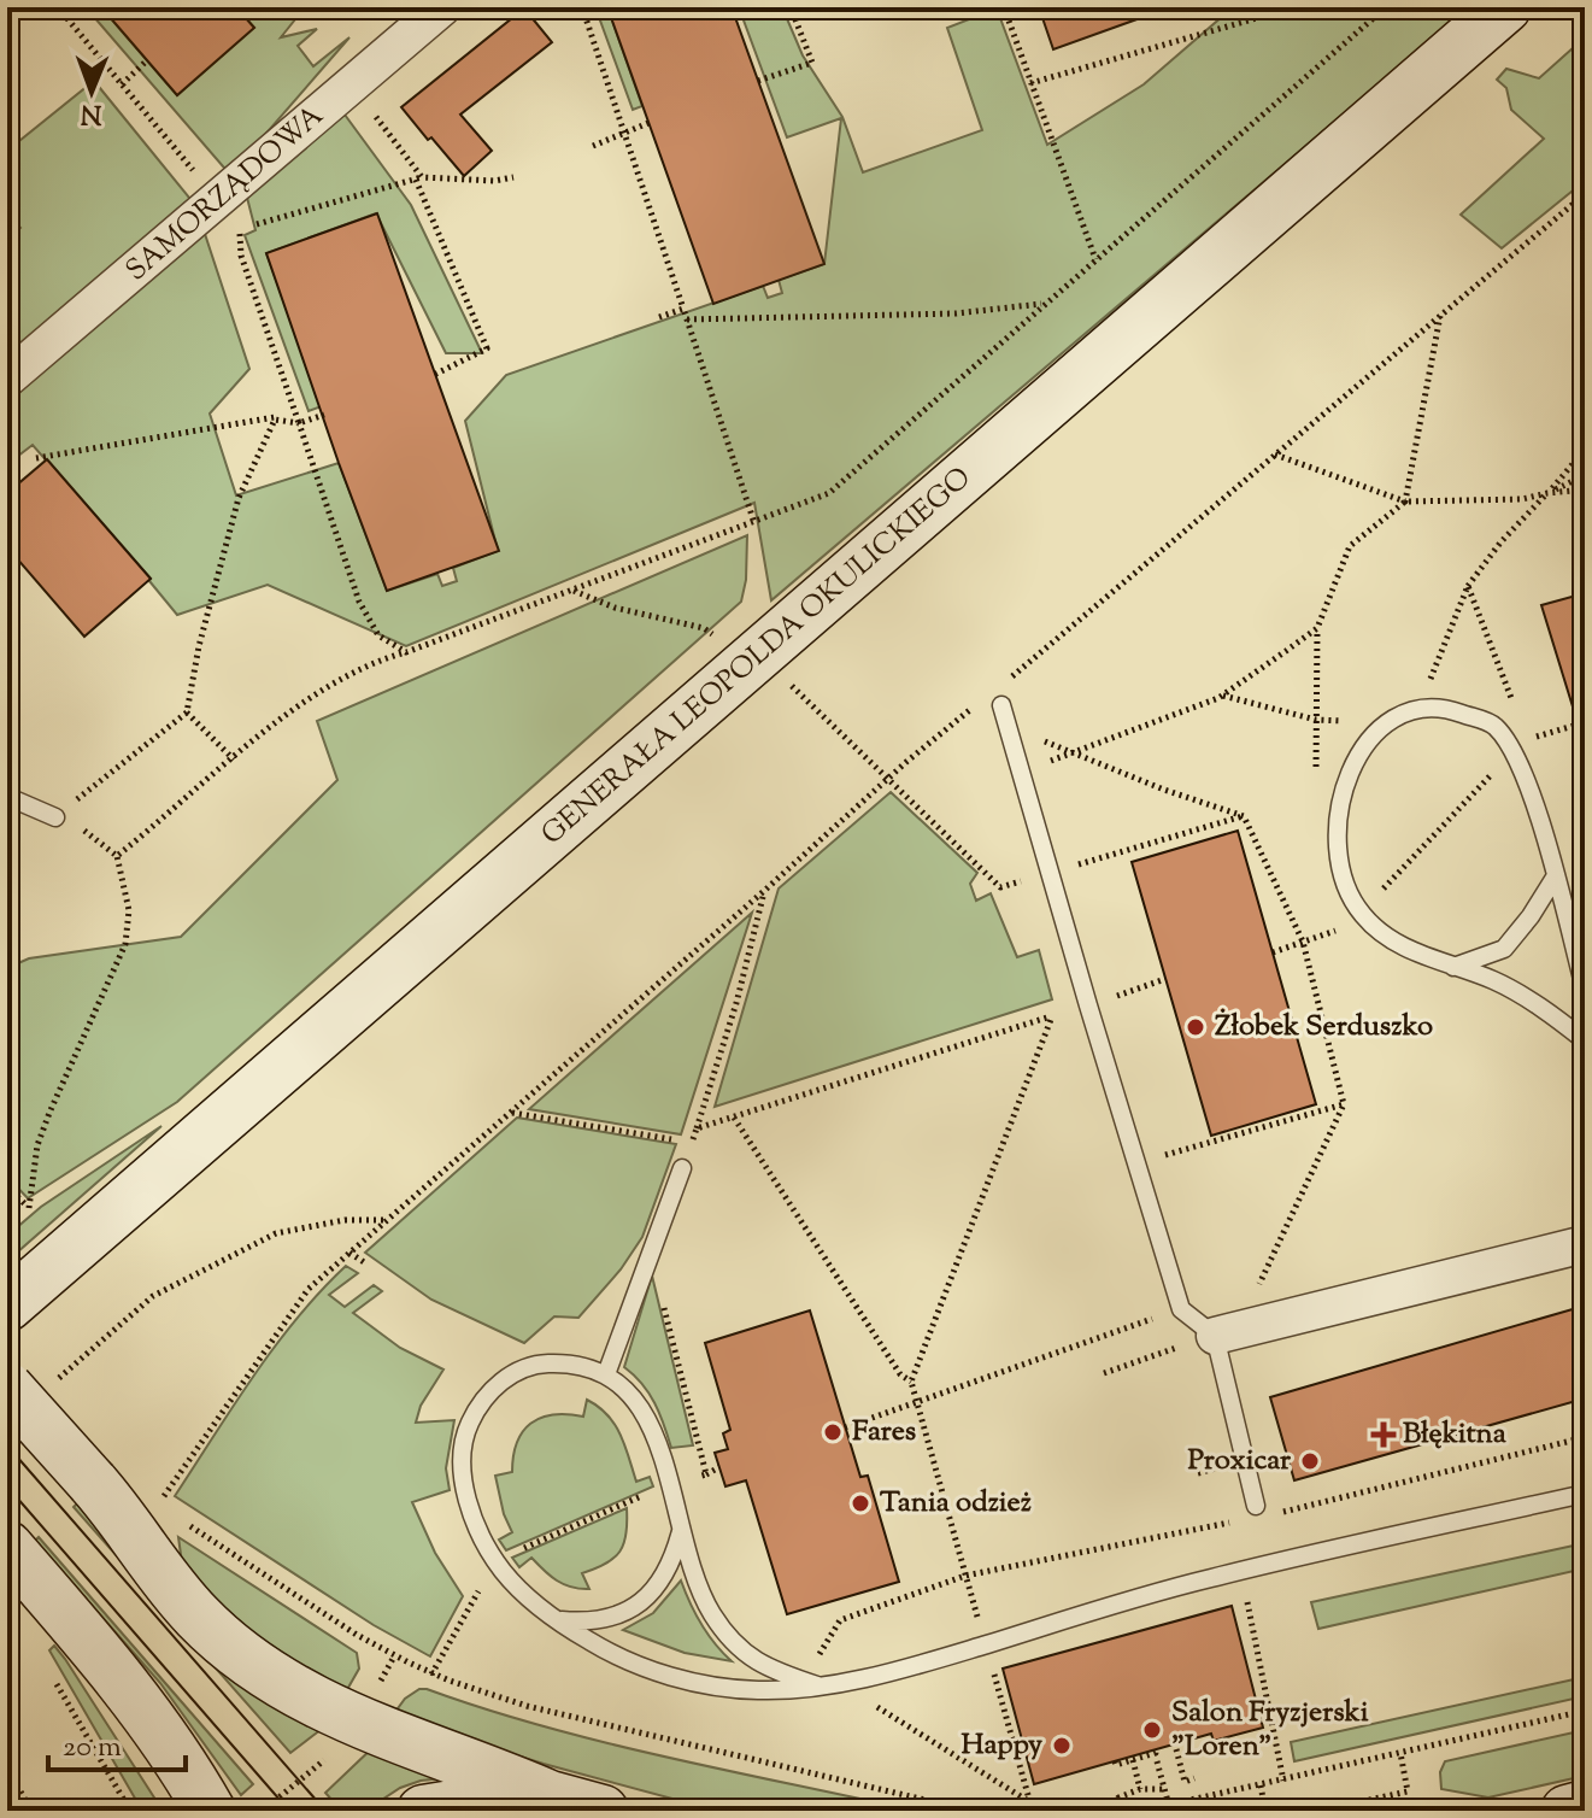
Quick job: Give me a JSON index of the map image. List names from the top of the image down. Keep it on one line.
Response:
{"streets":{"main road":["GENERAŁA LEOPOLDA OKULICKIEGO"],"street":["SAMORZĄDOWA"]},"places":{"other":["Żłobek Serduszko","Fares","Proxicar","Tania odzież","Salon Fryzjerski \"Loren\"","Happy"],"health":["Błękitna"]},"scale_bar":"20 m","north":"bottom"}
